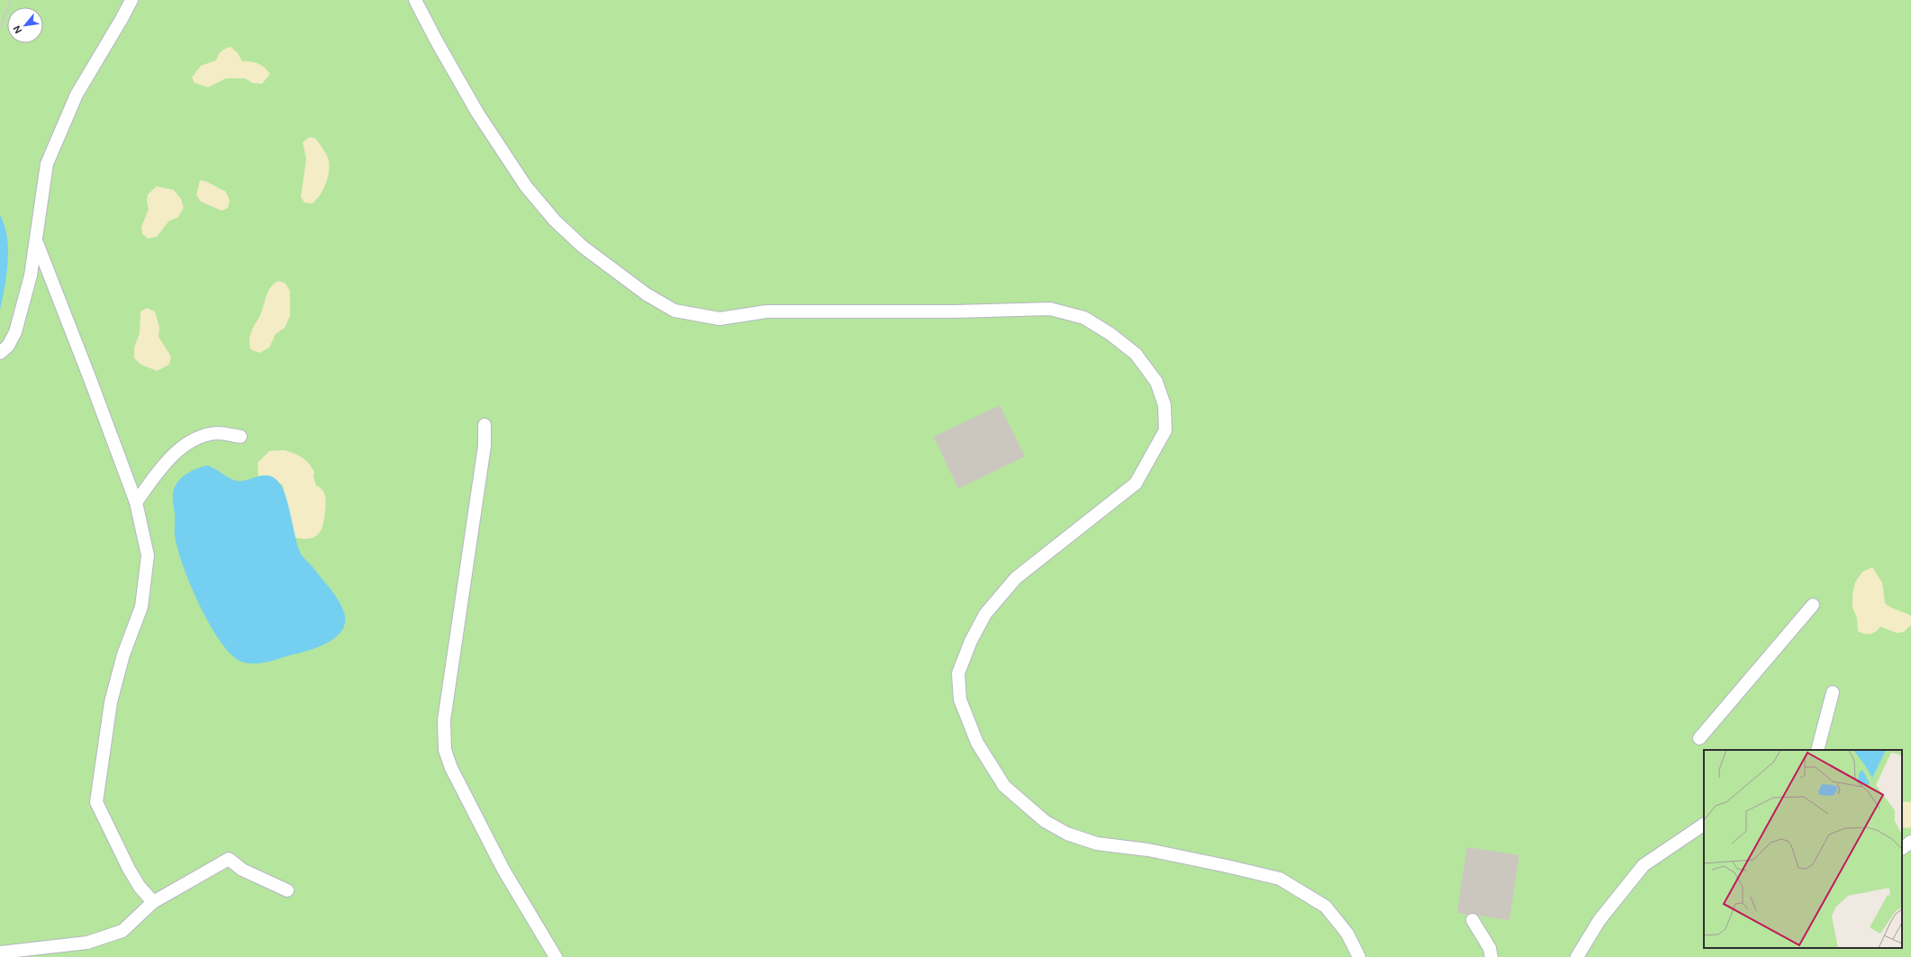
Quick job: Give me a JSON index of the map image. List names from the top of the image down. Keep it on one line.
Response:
{"north":"bottom left"}
